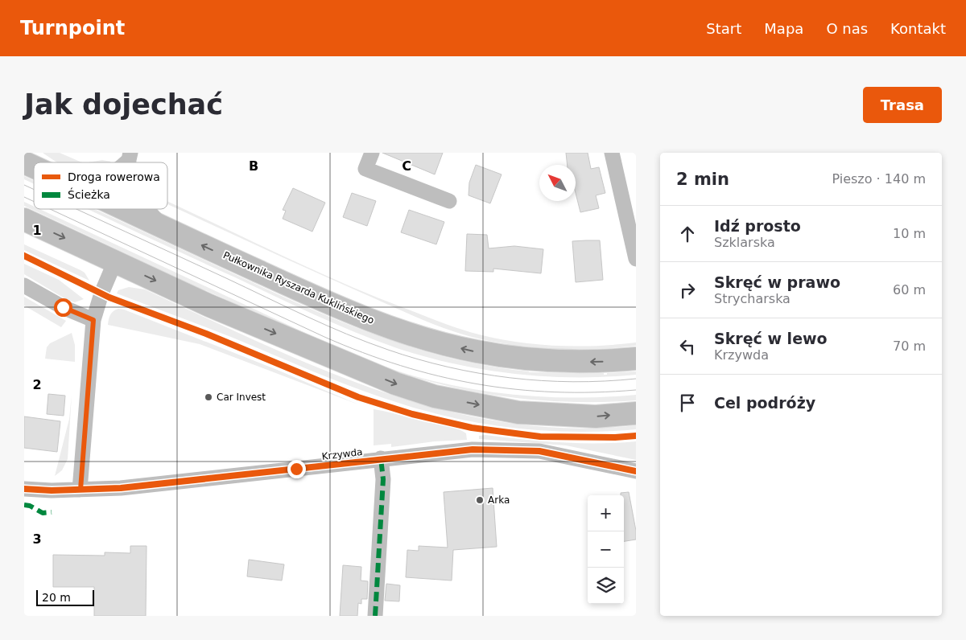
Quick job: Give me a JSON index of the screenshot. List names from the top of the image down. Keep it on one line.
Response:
{"streets":{"main road":["Pułkownika Ryszarda Kuklińskiego"],"street":["Krzywda"]},"places":["Car Invest","Arka"],"legend":["Droga rowerowa","Ścieżka"],"scale_bar":"20 m","north":"top left","page":{"header":"Turnpoint","nav":["Start","Mapa","O nas","Kontakt"],"buttons":"Trasa","title":"Jak dojechać","heading":["2 min","Pieszo · 140 m"],"list":[["Idź prosto","Szklarska","10 m"],["Skręć w prawo","Strycharska","60 m"],["Skręć w lewo","Krzywda","70 m"],"Cel podróży"],"map_buttons":["+","−"],"scale":"20 m"},"grid":{"columns":["B","C"],"rows":["1","2","3"]}}
